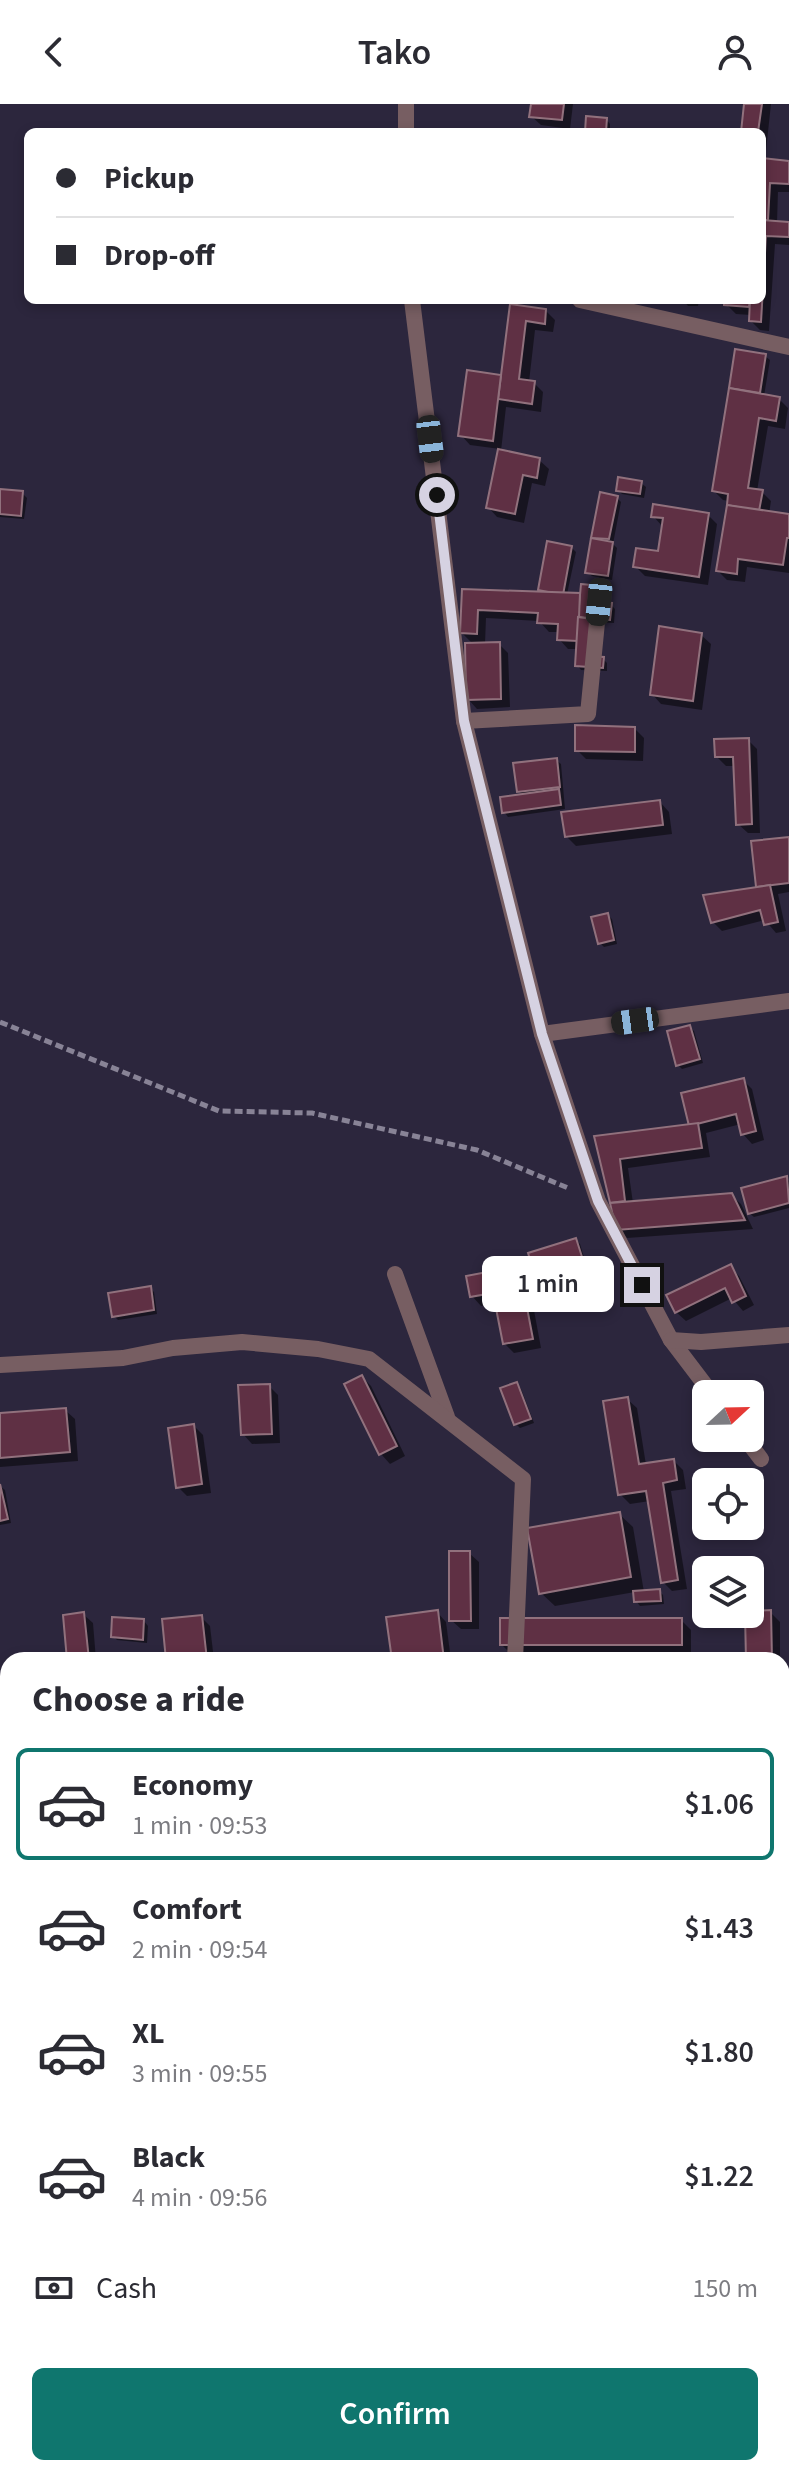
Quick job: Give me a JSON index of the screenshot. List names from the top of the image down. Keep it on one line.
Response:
{"north":"right","page":{"header":"Tako","banner":["Pickup","Drop-off"],"bubble":"1 min","heading":"Choose a ride","list":[{"name":"Economy","note":"1 min · 09:53","value":"$1.06"},{"name":"Comfort","note":"2 min · 09:54","value":"$1.43"},{"name":"XL","note":"3 min · 09:55","value":"$1.80"},{"name":"Black","note":"4 min · 09:56","value":"$1.22"}],"pay":["Cash","150 m"],"buttons":"Confirm"}}
